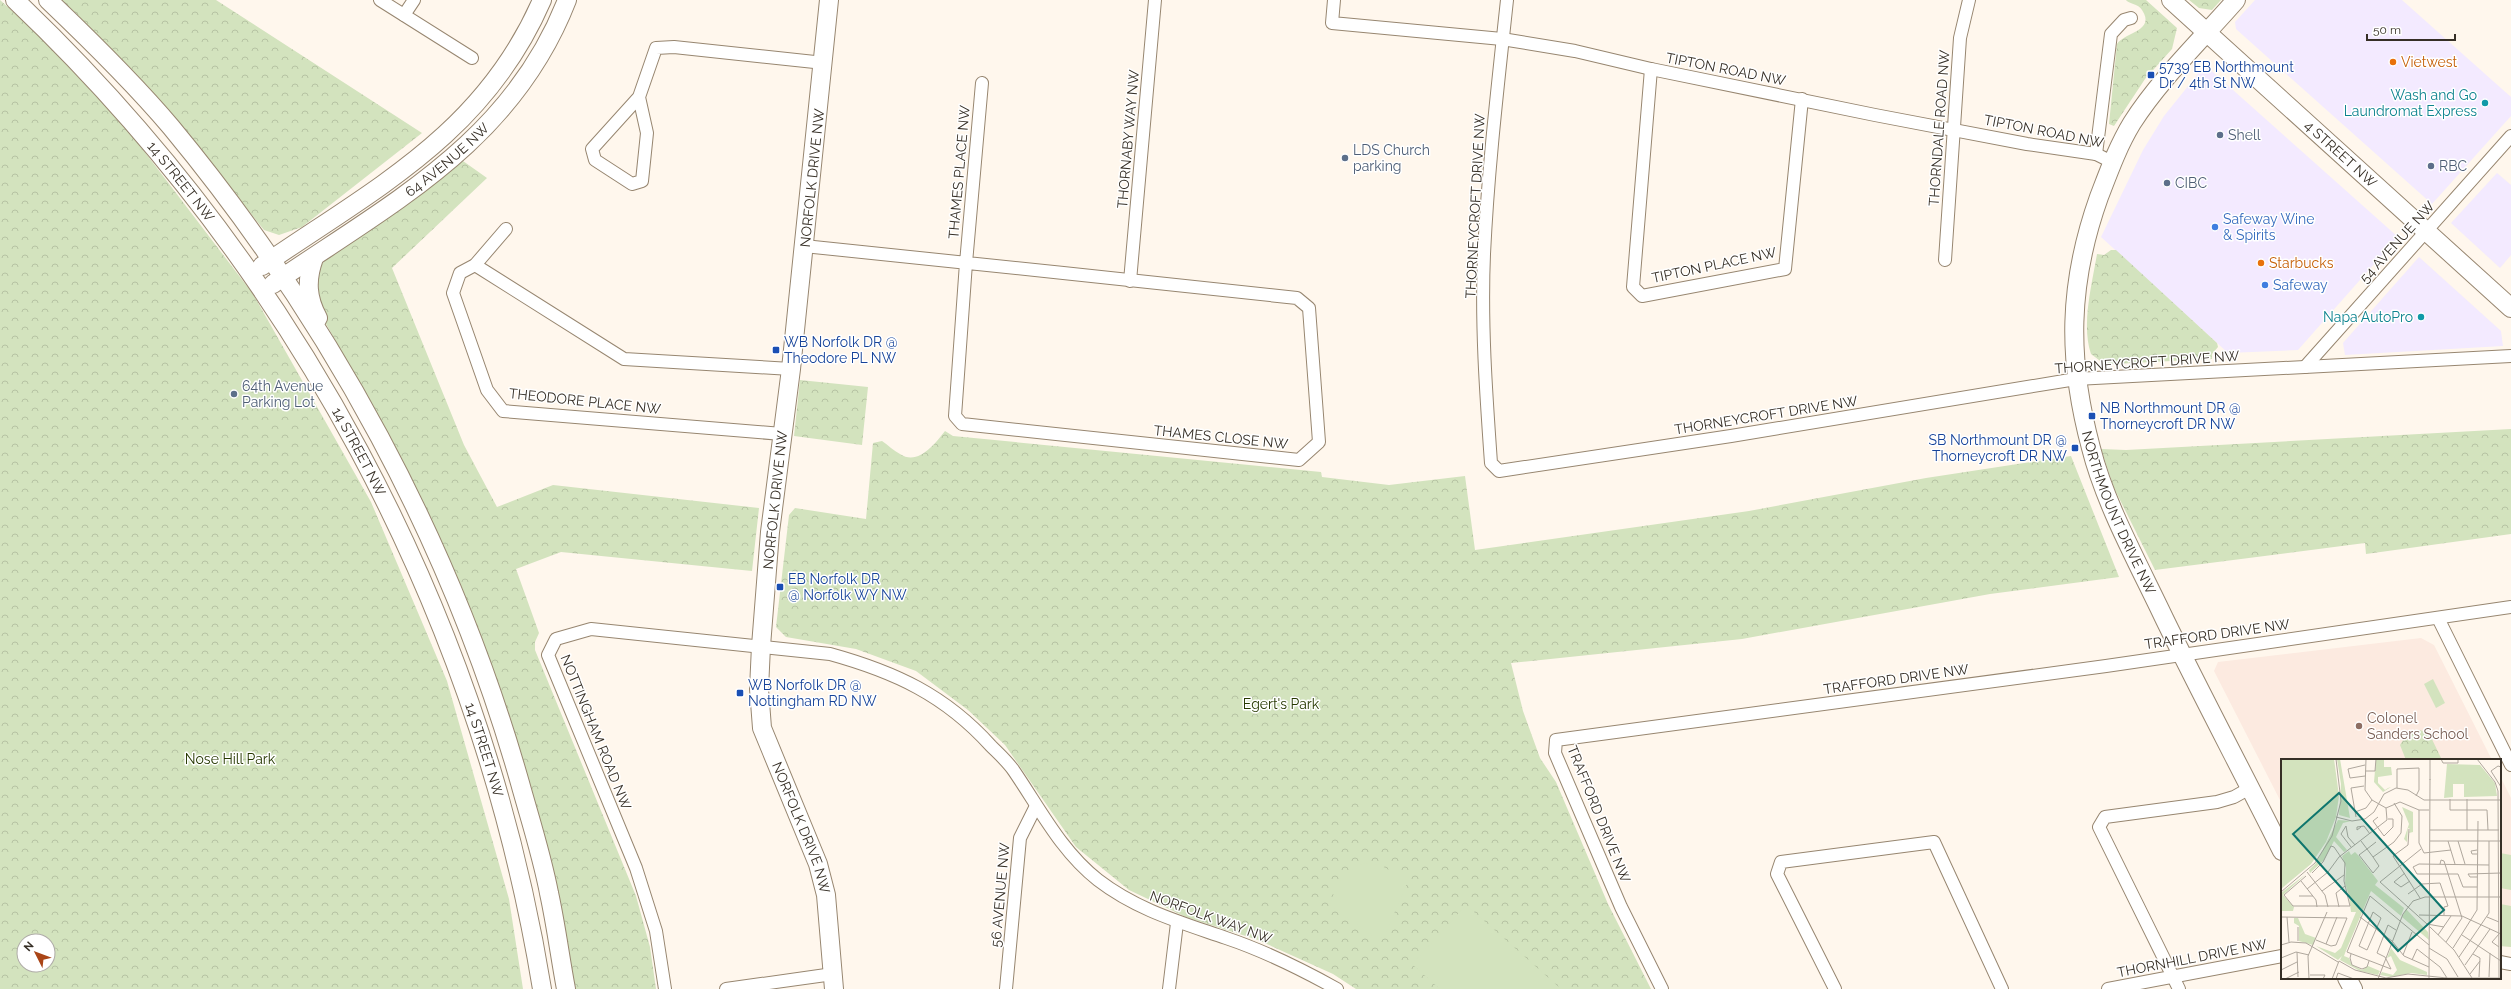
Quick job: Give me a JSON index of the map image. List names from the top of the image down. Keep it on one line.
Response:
{"streets":{"main road":["4 STREET NW","64 AVENUE NW","NORFOLK DRIVE NW","14 STREET NW","NORTHMOUNT DRIVE NW"],"street":["TIPTON ROAD NW","THORNDALE ROAD NW","THORNABY WAY NW","THAMES PLACE NW","THORNEYCROFT DRIVE NW","54 AVENUE NW","TIPTON PLACE NW","THEODORE PLACE NW","THAMES CLOSE NW","TRAFFORD DRIVE NW","NOTTINGHAM ROAD NW","56 AVENUE NW","NORFOLK WAY NW","THORNHILL DRIVE NW"]},"crossings":[["TIPTON ROAD NW","THORNDALE ROAD NW"],["TIPTON ROAD NW","THORNEYCROFT DRIVE NW"],["TIPTON ROAD NW","TIPTON PLACE NW"],["TIPTON ROAD NW","NORTHMOUNT DRIVE NW"],["THORNABY WAY NW","THAMES CLOSE NW"],["4 STREET NW","54 AVENUE NW"],["4 STREET NW","NORTHMOUNT DRIVE NW"],["64 AVENUE NW","14 STREET NW"],["THAMES PLACE NW","THAMES CLOSE NW"],["NORFOLK DRIVE NW","THEODORE PLACE NW"],["NORFOLK DRIVE NW","THAMES CLOSE NW"],["NORFOLK DRIVE NW","NOTTINGHAM ROAD NW"],["NORFOLK DRIVE NW","NORFOLK WAY NW"],["THORNEYCROFT DRIVE NW","54 AVENUE NW"],["THORNEYCROFT DRIVE NW","NORTHMOUNT DRIVE NW"],["NORTHMOUNT DRIVE NW","TRAFFORD DRIVE NW"],["NOTTINGHAM ROAD NW","NORFOLK WAY NW"],["56 AVENUE NW","NORFOLK WAY NW"]],"parks":["Egert's Park","Nose Hill Park"],"places":{"other":["Vietwest","Wash and Go Laundromat Express","Shell","LDS Church parking","RBC","CIBC","Safeway Wine & Spirits","Starbucks","Safeway","Napa AutoPro","64th Avenue Parking Lot","Colonel Sanders School"],"transit":["5739 EB Northmount Dr / 4th St NW","WB Norfolk DR @ Theodore PL NW","NB Northmount DR @ Thorneycroft DR NW","SB Northmount DR @ Thorneycroft DR NW","EB Norfolk DR @ Norfolk WY NW","WB Norfolk DR @ Nottingham RD NW"]},"scale_bar":"50 m","north":"top left"}
